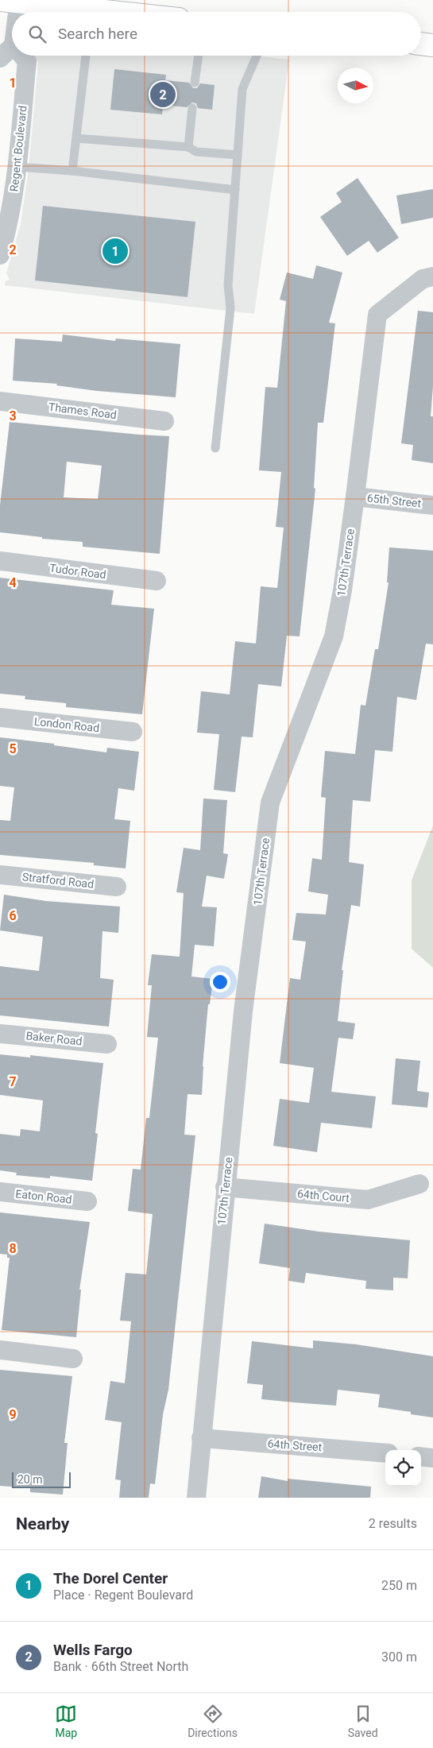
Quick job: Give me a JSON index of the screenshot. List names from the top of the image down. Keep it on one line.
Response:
{"streets":{"street":["Regent Boulevard","Thames Road","65th Street","107th Terrace","Tudor Road","London Road","Stratford Road","Baker Road","64th Court","Eaton Road","64th Street"]},"crossings":[["65th Street","107th Terrace"],["107th Terrace","64th Court"],["107th Terrace","64th Street"]],"scale_bar":"20 m","north":"right","page":{"search":"Search here","pins":["2","1"],"scale":"20 m","heading":["Nearby","2 results"],"list":[{"mark":"1","name":"The Dorel Center","note":"Place · Regent Boulevard","value":"250 m"},{"mark":"2","name":"Wells Fargo","note":"Bank · 66th Street North","value":"300 m"}],"nav":["Map","Directions","Saved"]},"grid":{"rows":["1","2","3","4","5","6","7","8","9"]}}
